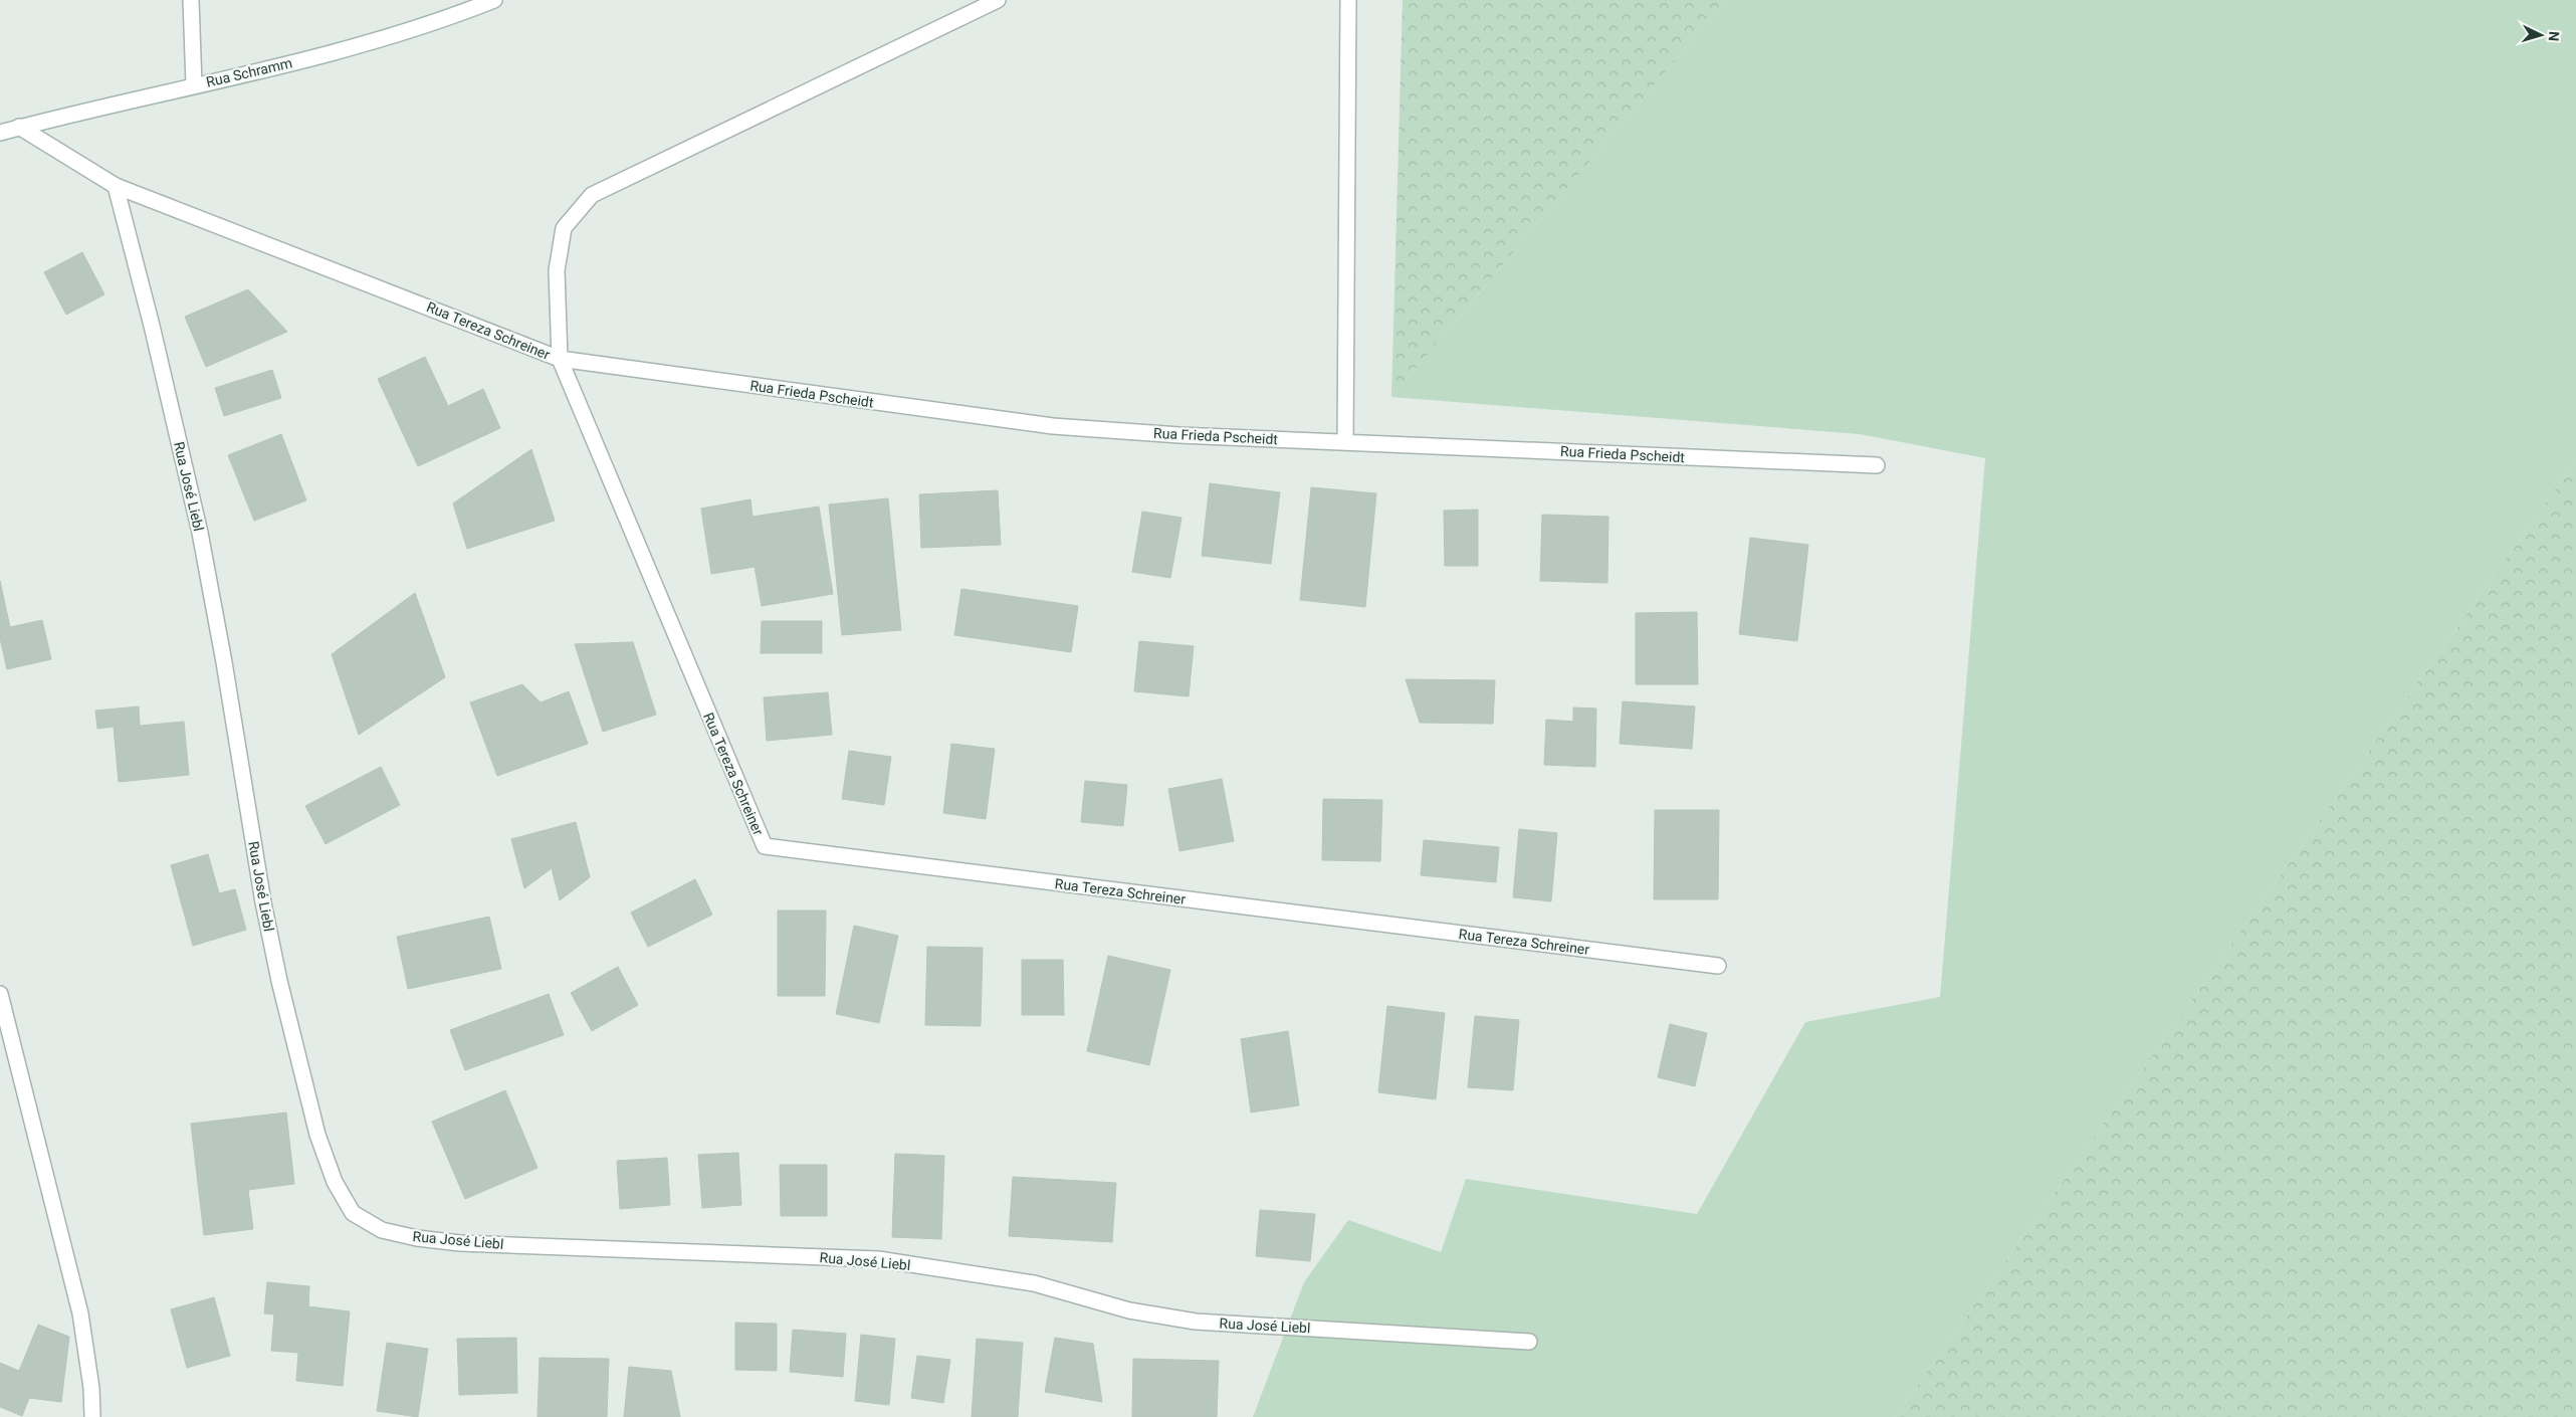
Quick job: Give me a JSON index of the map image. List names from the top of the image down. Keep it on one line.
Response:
{"streets":{"street":["Rua Schramm","Rua Tereza Schreiner","Rua Frieda Pscheidt","Rua José Liebl"]},"crossings":[["Rua Schramm","Rua Tereza Schreiner"],["Rua Tereza Schreiner","Rua Frieda Pscheidt"],["Rua Tereza Schreiner","Rua José Liebl"]],"north":"right"}
